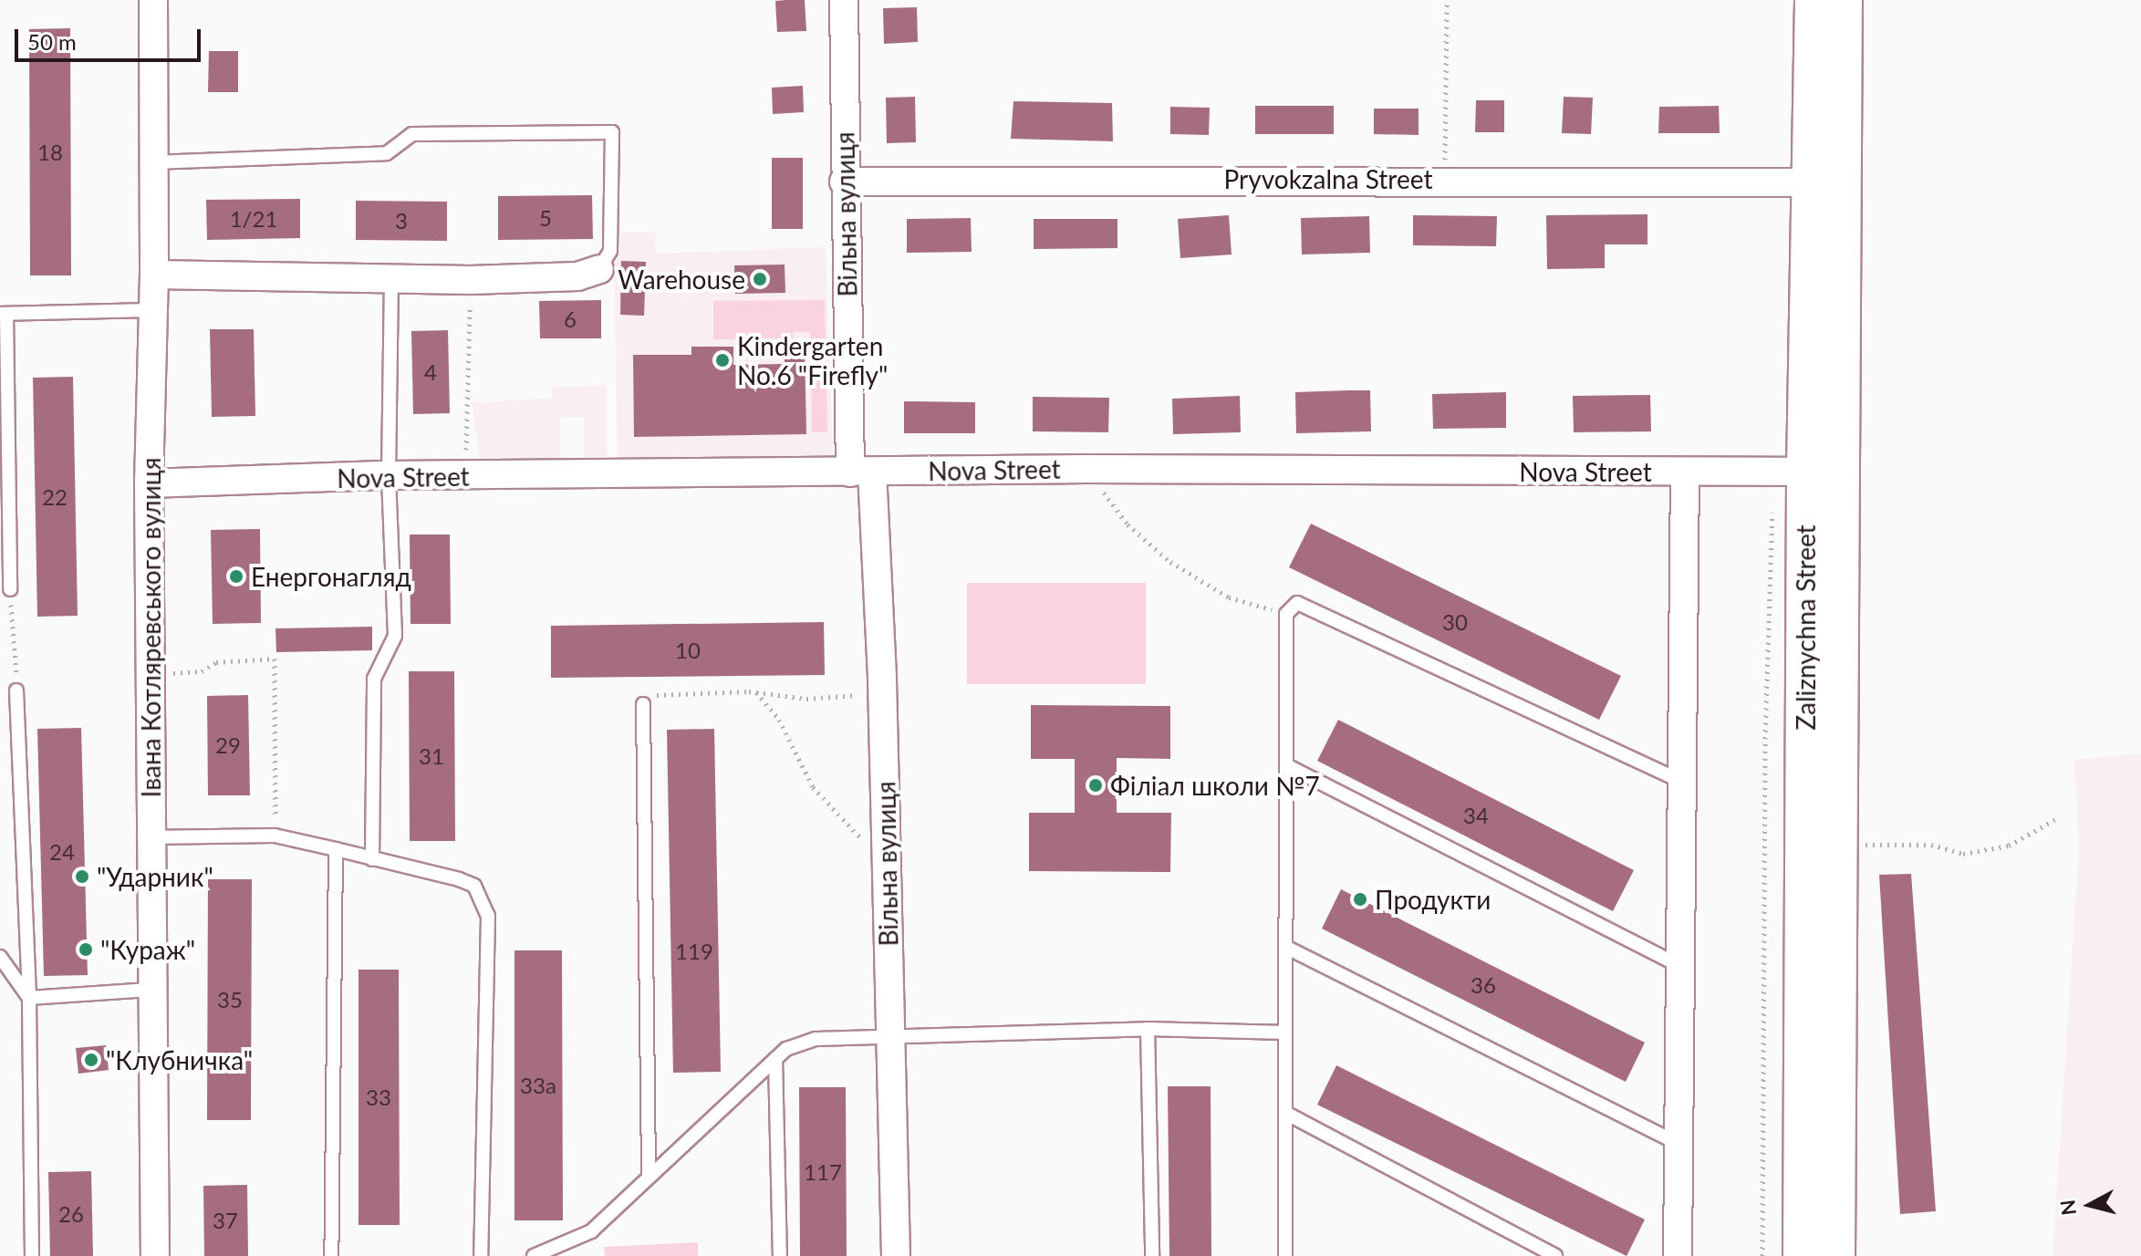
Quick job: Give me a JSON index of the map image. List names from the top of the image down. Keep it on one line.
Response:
{"streets":{"main road":["Zaliznychna Street"],"street":["Pryvokzalna Street","Вільна вулиця","Nova Street","Івана Котляревського вулиця"]},"crossings":[["Pryvokzalna Street","Вільна вулиця"],["Pryvokzalna Street","Zaliznychna Street"],["Вільна вулиця","Nova Street"],["Nova Street","Івана Котляревського вулиця"],["Nova Street","Zaliznychna Street"]],"places":["Warehouse","Kindergarten No.6 \"Firefly\"","Енергонагляд","Філіал школи №7","\"Ударник\"","Продукти","\"Кураж\"","\"Клубничка\""],"house_numbers":["18","5","1/21","3","6","4","22","30","10","29","31","34","24","119","36","35","33а","33","117","26","37"],"scale_bar":"50 m","north":"left"}
